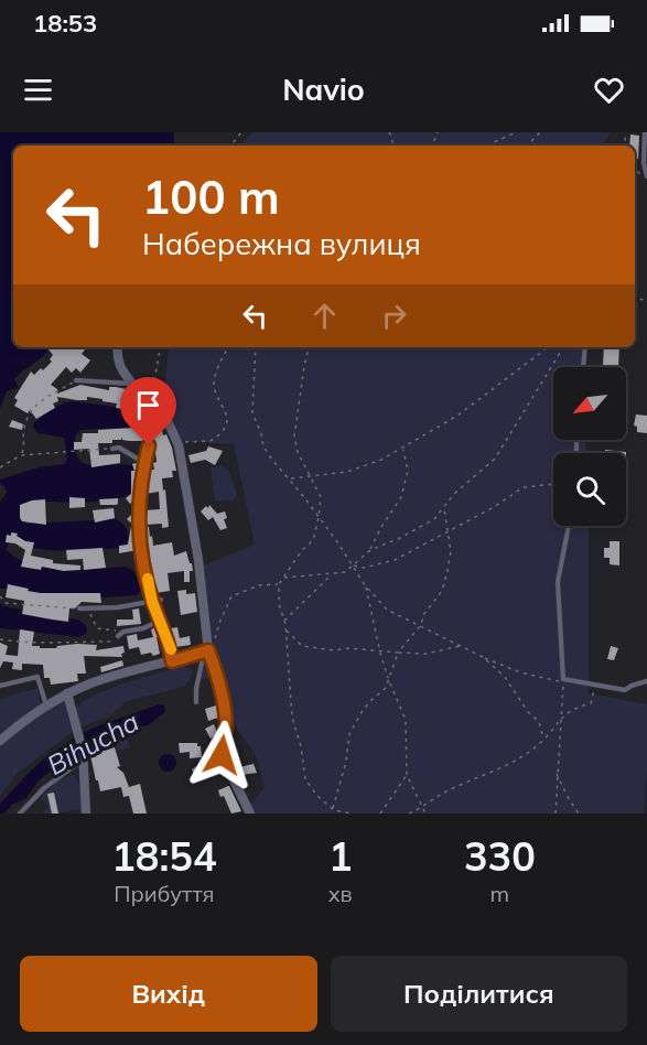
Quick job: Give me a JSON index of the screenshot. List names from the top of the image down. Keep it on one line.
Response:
{"water":["Bihucha"],"north":"bottom left","page":{"status":"18:53","header":"Navio","turn":["100 m","Набережна вулиця"],"eta":["18:54","Прибуття","1","хв","330","m"],"buttons":["Вихід","Поділитися"]}}
